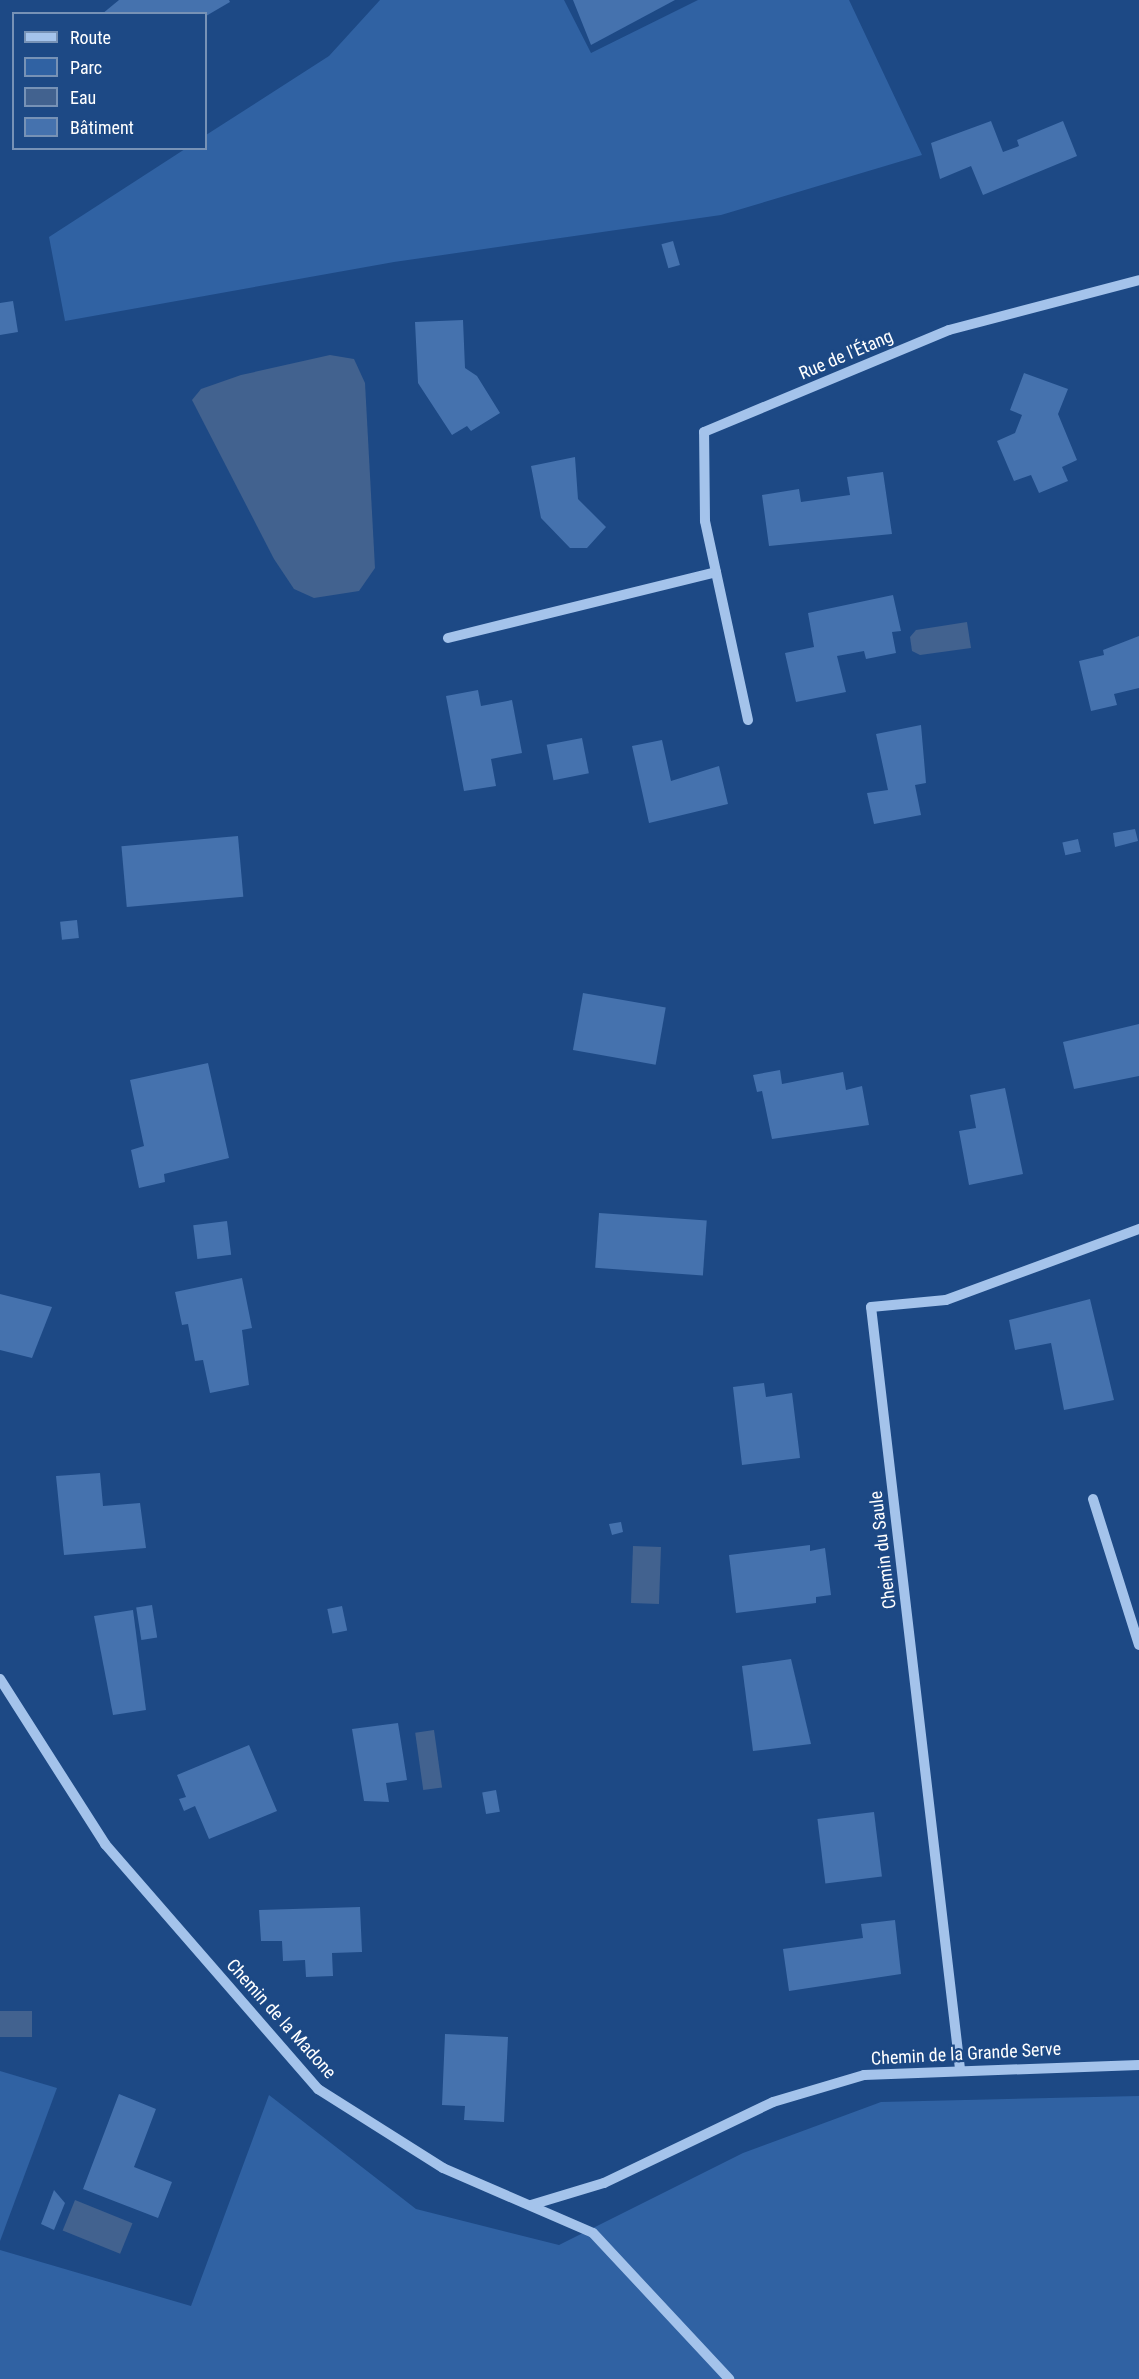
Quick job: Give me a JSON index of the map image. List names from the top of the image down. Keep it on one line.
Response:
{"streets":{"street":["Rue de l'Étang","Chemin du Saule","Chemin de la Madone","Chemin de la Grande Serve"]},"crossings":[["Chemin du Saule","Chemin de la Grande Serve"],["Chemin de la Madone","Chemin de la Grande Serve"]],"legend":["Route","Parc","Eau","Bâtiment"]}
